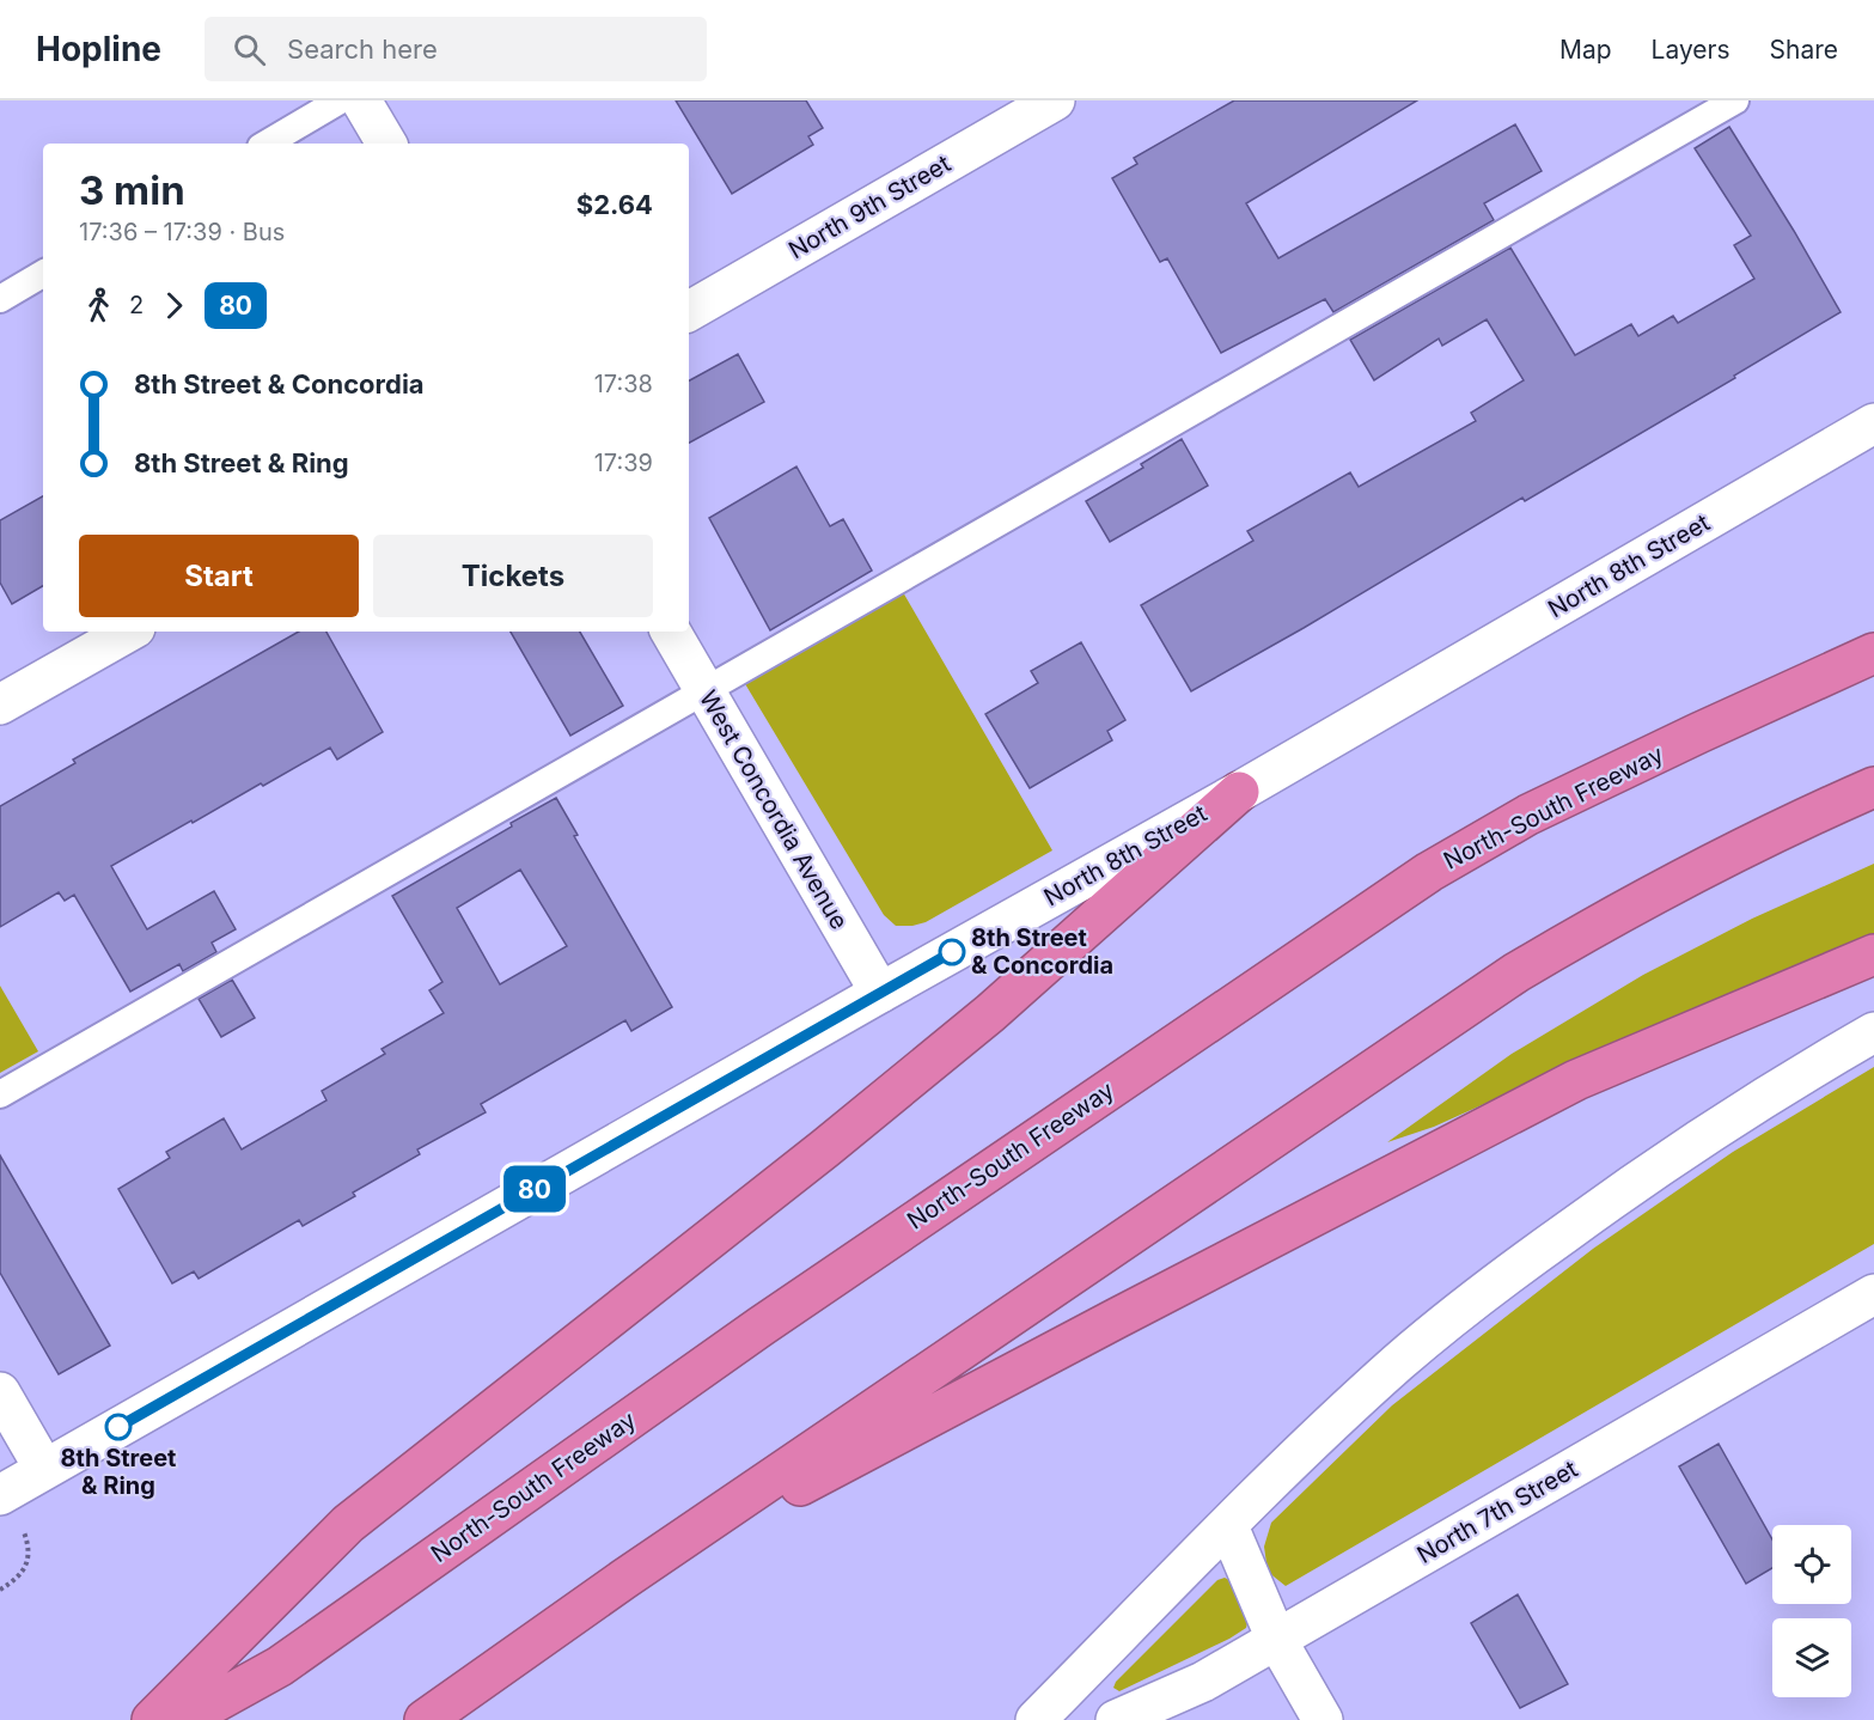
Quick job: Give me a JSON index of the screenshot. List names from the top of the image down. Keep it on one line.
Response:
{"streets":{"highway":["North-South Freeway"],"street":["North 9th Street","North 8th Street","West Concordia Avenue","North 7th Street"]},"crossings":[["North 8th Street","West Concordia Avenue"]],"places":["8th Street & Concordia","8th Street & Ring"],"lines":["bus line 80"],"page":{"header":"Hopline","search":"Search here","nav":["Map","Layers","Share"],"on_map":"80","heading":["3 min","17:36 – 17:39 · Bus","$2.64"],"legs":["2","80"],"list":[{"name":"8th Street & Concordia","value":"17:38"},{"name":"8th Street & Ring","value":"17:39"}],"buttons":["Start","Tickets"]}}
